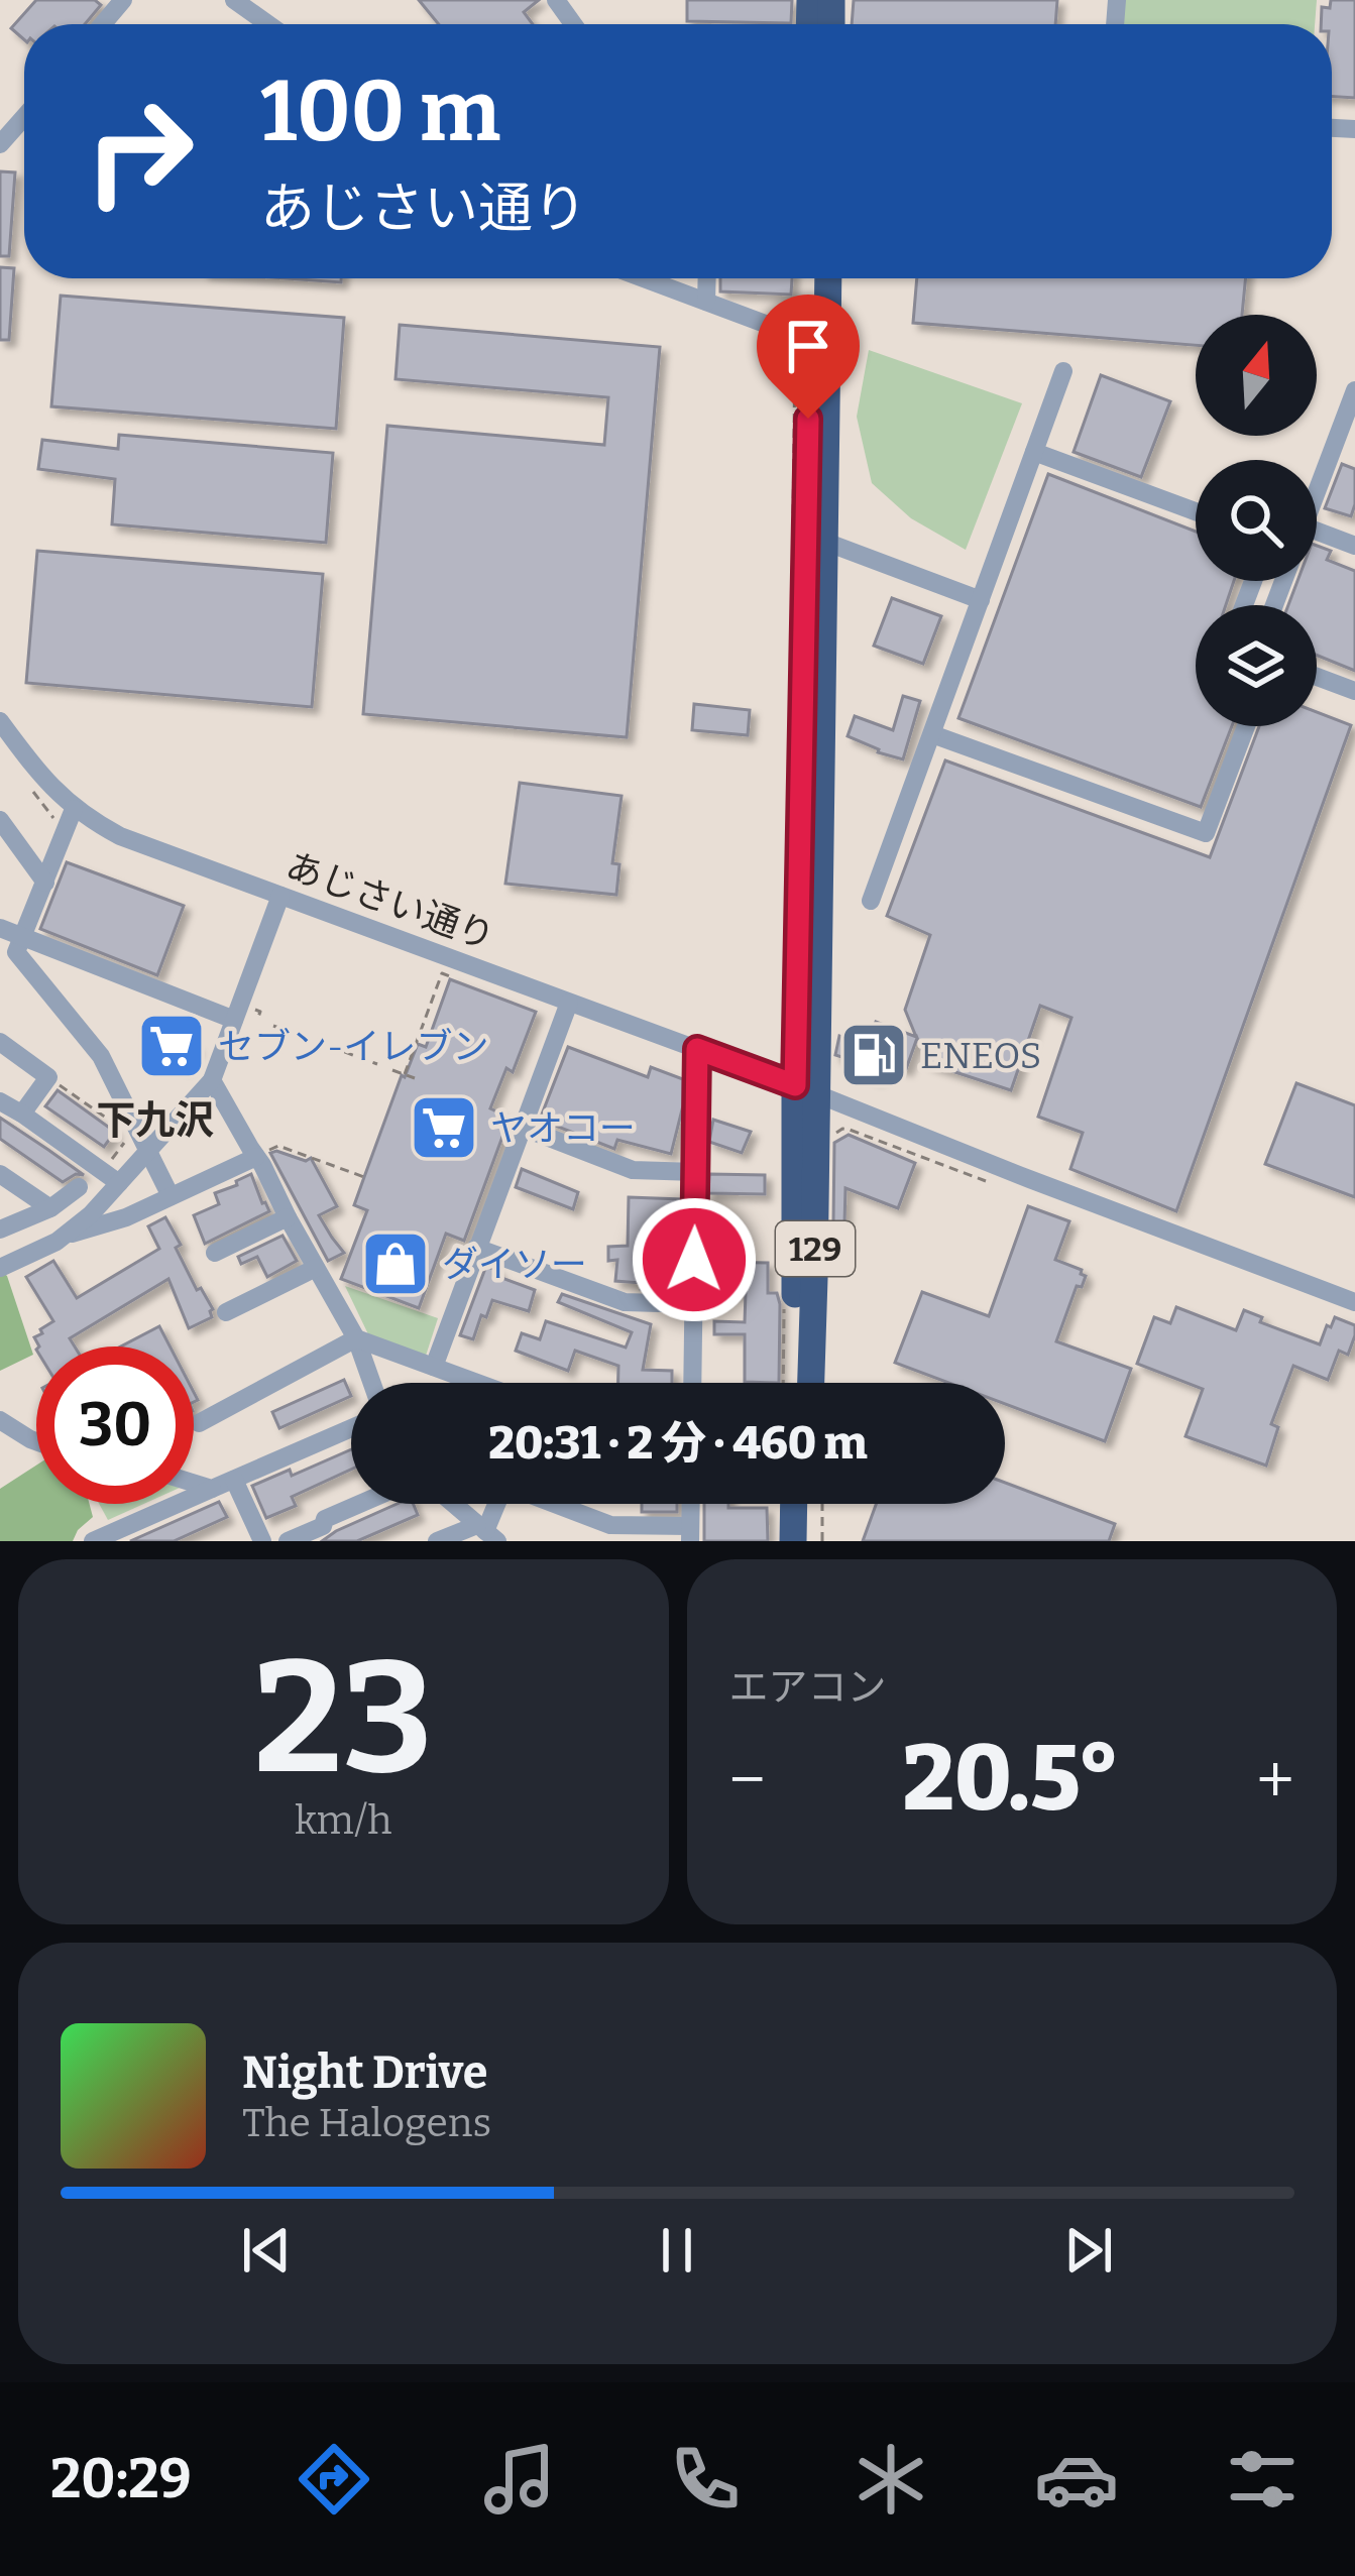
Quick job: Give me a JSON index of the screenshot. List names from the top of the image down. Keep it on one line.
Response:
{"streets":{"highway":["129"],"street":["あじさい通り"]},"crossings":[["あじさい通り","129"]],"districts":["下九沢"],"places":{"supermarket":["セブン-イレブン","ヤオコー"],"fuel station":["ENEOS"],"shop":["ダイソー"]},"north":"top","page":{"turn":["100 m","あじさい通り"],"limit":"30","trip":"20:31 · 2 分 · 460 m","tile":[["23","km/h"],"エアコン"],"heat":["−","20.5°","+"],"song":["Night Drive","The Halogens"],"tabs":"20:29"}}
